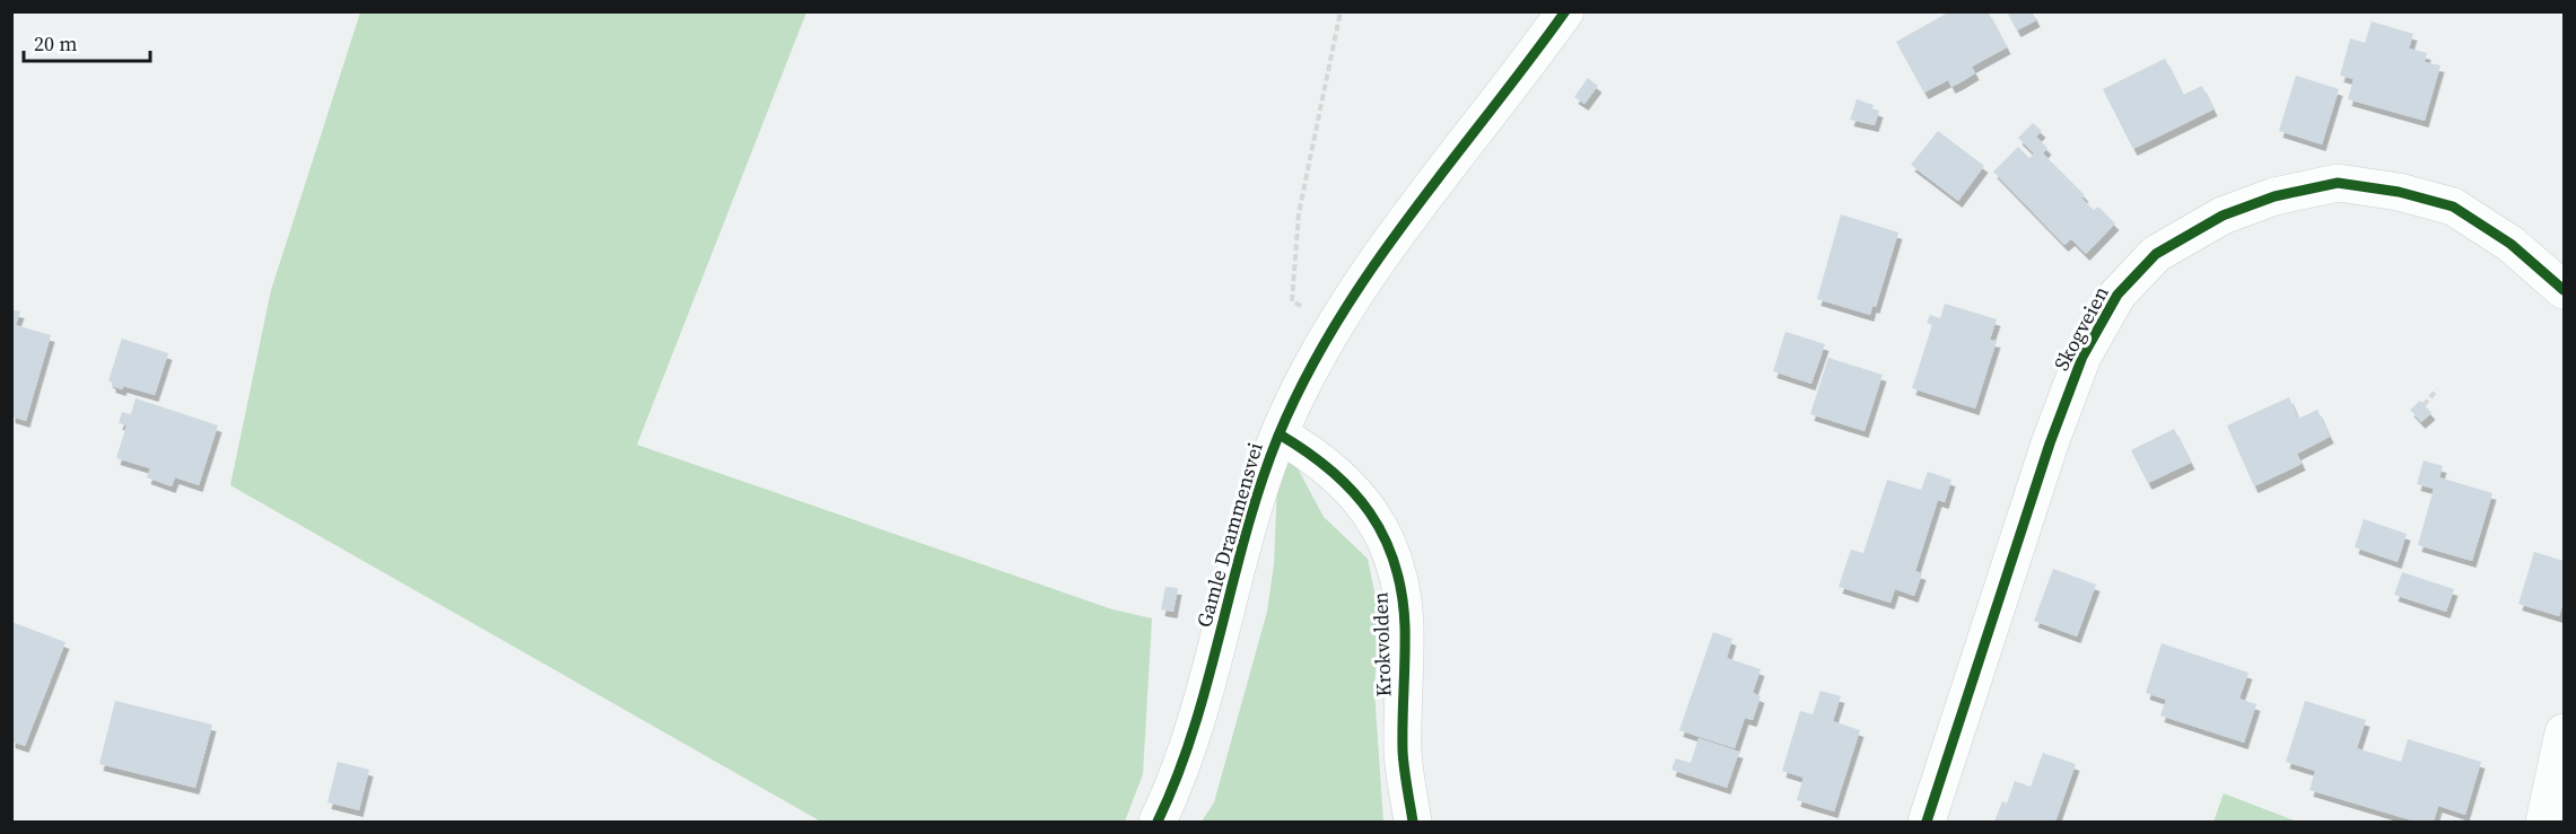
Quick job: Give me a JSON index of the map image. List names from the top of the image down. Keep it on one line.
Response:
{"streets":{"street":["Skogveien","Gamle Drammensvei","Krokvolden"]},"crossings":[["Gamle Drammensvei","Krokvolden"]],"scale_bar":"20 m"}
